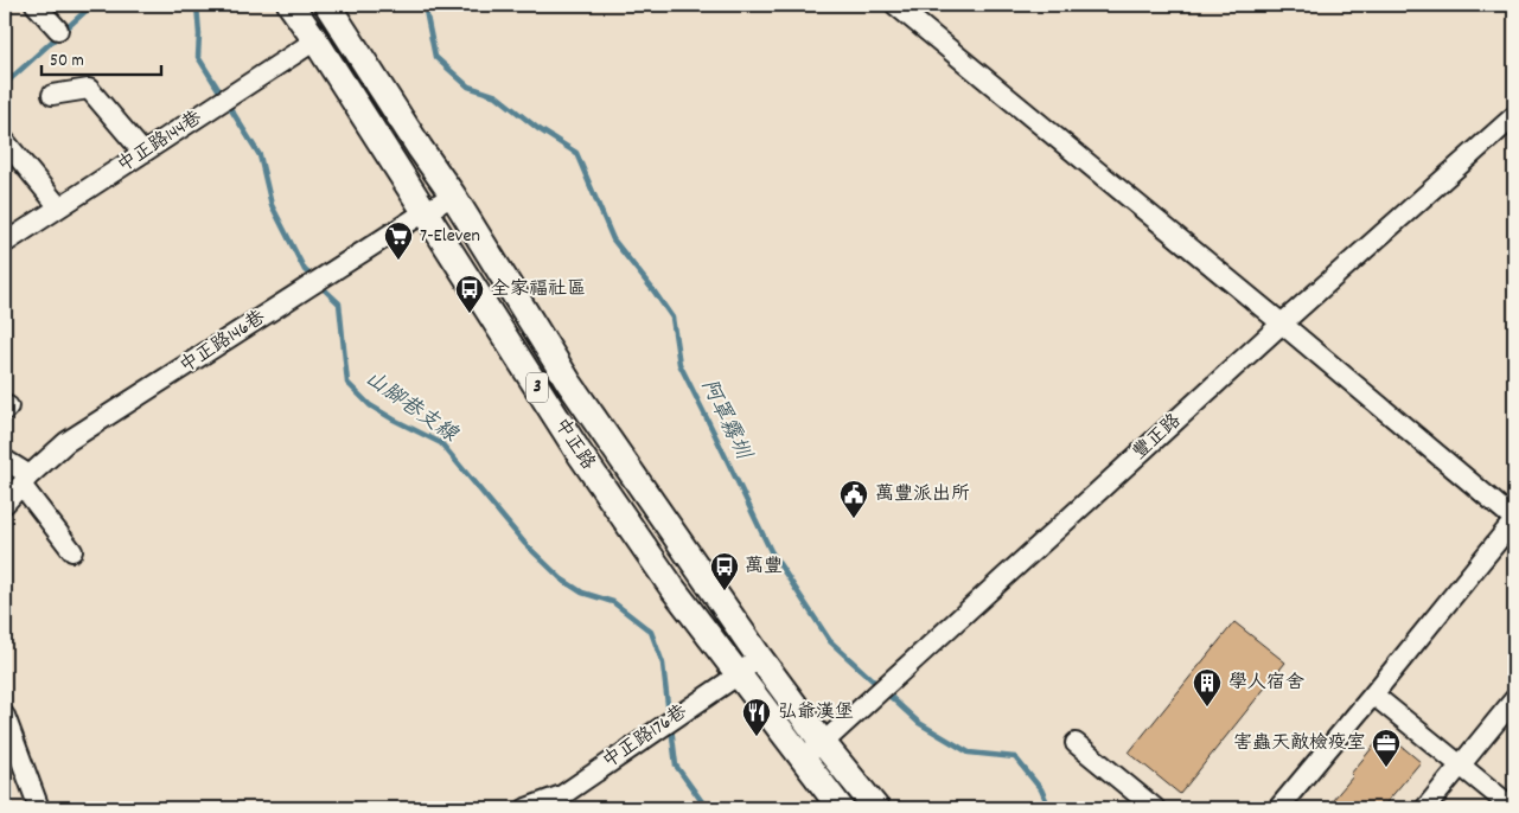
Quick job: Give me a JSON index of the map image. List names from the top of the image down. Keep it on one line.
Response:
{"streets":{"main road":["3","中正路"],"street":["中正路144巷","中正路146巷","豐正路","中正路176巷"]},"crossings":[["中正路144巷","中正路"],["中正路146巷","中正路"],["豐正路","中正路"],["中正路","中正路176巷"]],"water":["山腳巷支線","阿罩霧圳"],"places":{"supermarket":["7-Eleven"],"bus stop":["全家福社區","萬豐"],"public building":["萬豐派出所"],"building":["學人宿舍"],"restaurant":["弘爺漢堡"],"office":["害蟲天敵檢疫室"]},"scale_bar":"50 m"}
